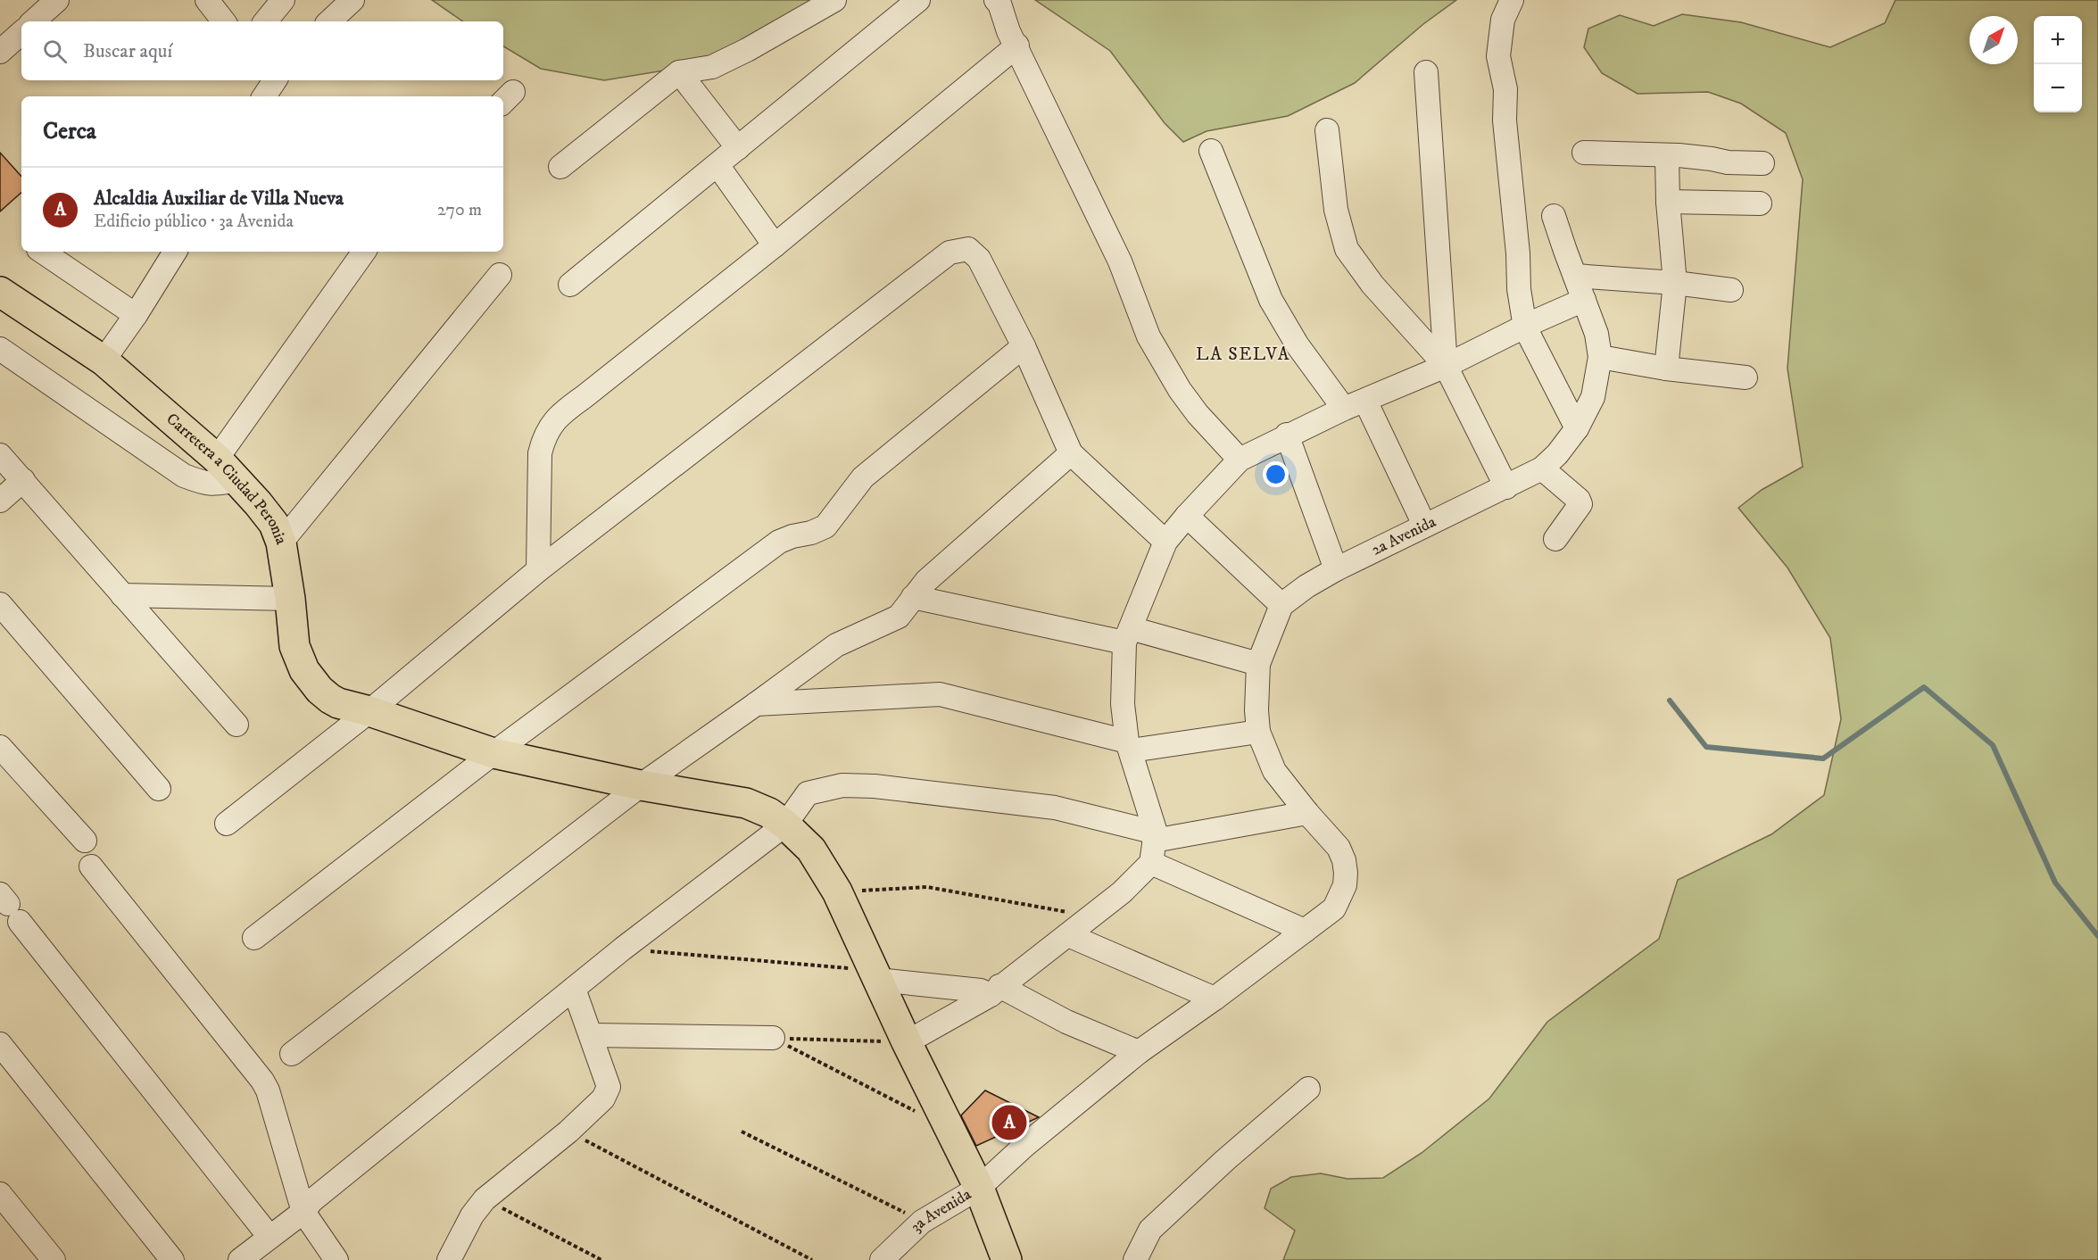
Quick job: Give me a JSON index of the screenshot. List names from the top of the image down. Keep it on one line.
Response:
{"streets":{"main road":["Carretera a Ciudad Peronia"],"street":["2a Avenida","3a Avenida"]},"crossings":[["Carretera a Ciudad Peronia","3a Avenida"]],"districts":["LA SELVA"],"north":"top right","page":{"map_buttons":["+","−"],"search":"Buscar aquí","heading":"Cerca","list":[{"mark":"A","name":"Alcaldia Auxiliar de Villa Nueva","note":"Edificio público · 3a Avenida","value":"270 m"}],"pins":"A"}}
